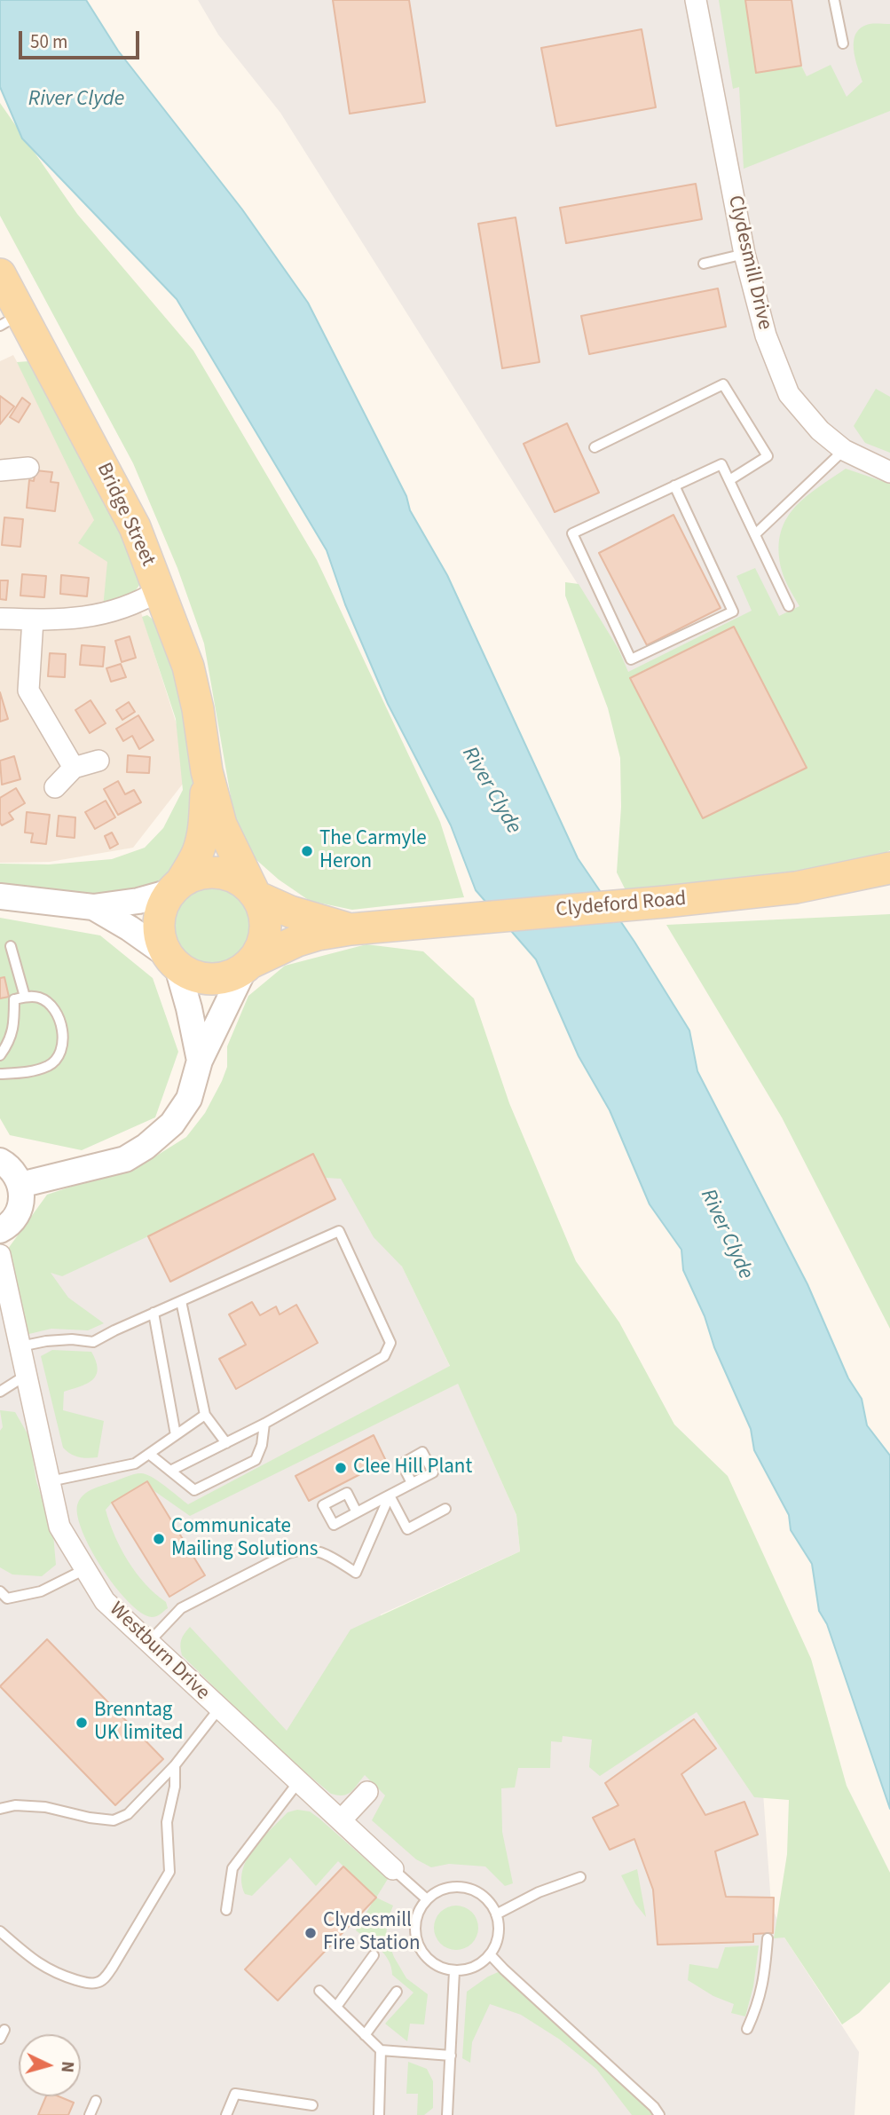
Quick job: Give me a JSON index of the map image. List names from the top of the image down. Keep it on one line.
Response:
{"streets":{"main road":["Bridge Street","Clydeford Road"],"street":["Clydesmill Drive","Westburn Drive"]},"crossings":[["Bridge Street","Clydeford Road"]],"water":["River Clyde"],"places":["The Carmyle Heron","Clee Hill Plant","Communicate Mailing Solutions","Brenntag UK limited","Clydesmill Fire Station"],"scale_bar":"50 m","north":"right"}
